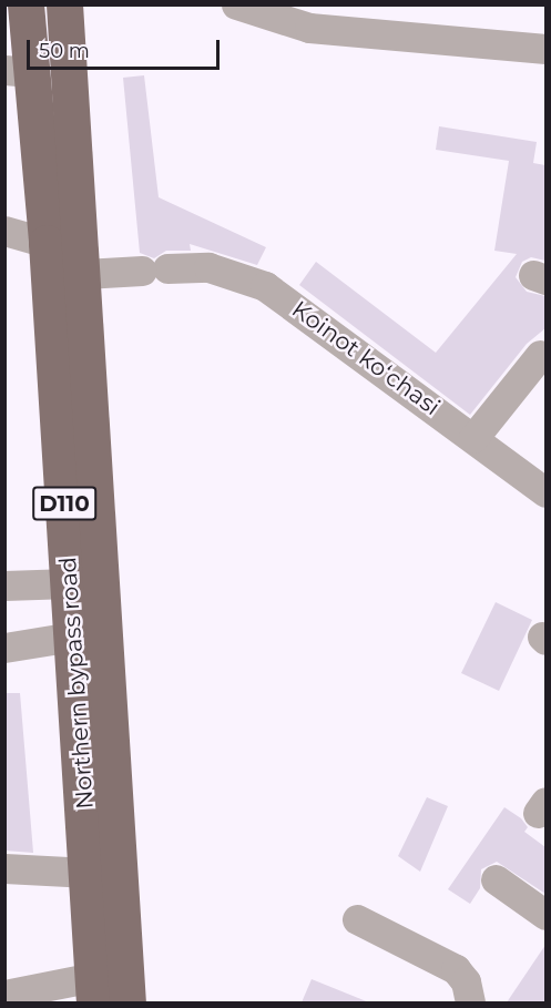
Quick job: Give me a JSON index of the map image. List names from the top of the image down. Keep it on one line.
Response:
{"streets":{"main road":["D110","Northern bypass road"],"street":["Koinot koʻchasi"]},"crossings":[["Koinot koʻchasi","Northern bypass road"]],"scale_bar":"50 m"}
